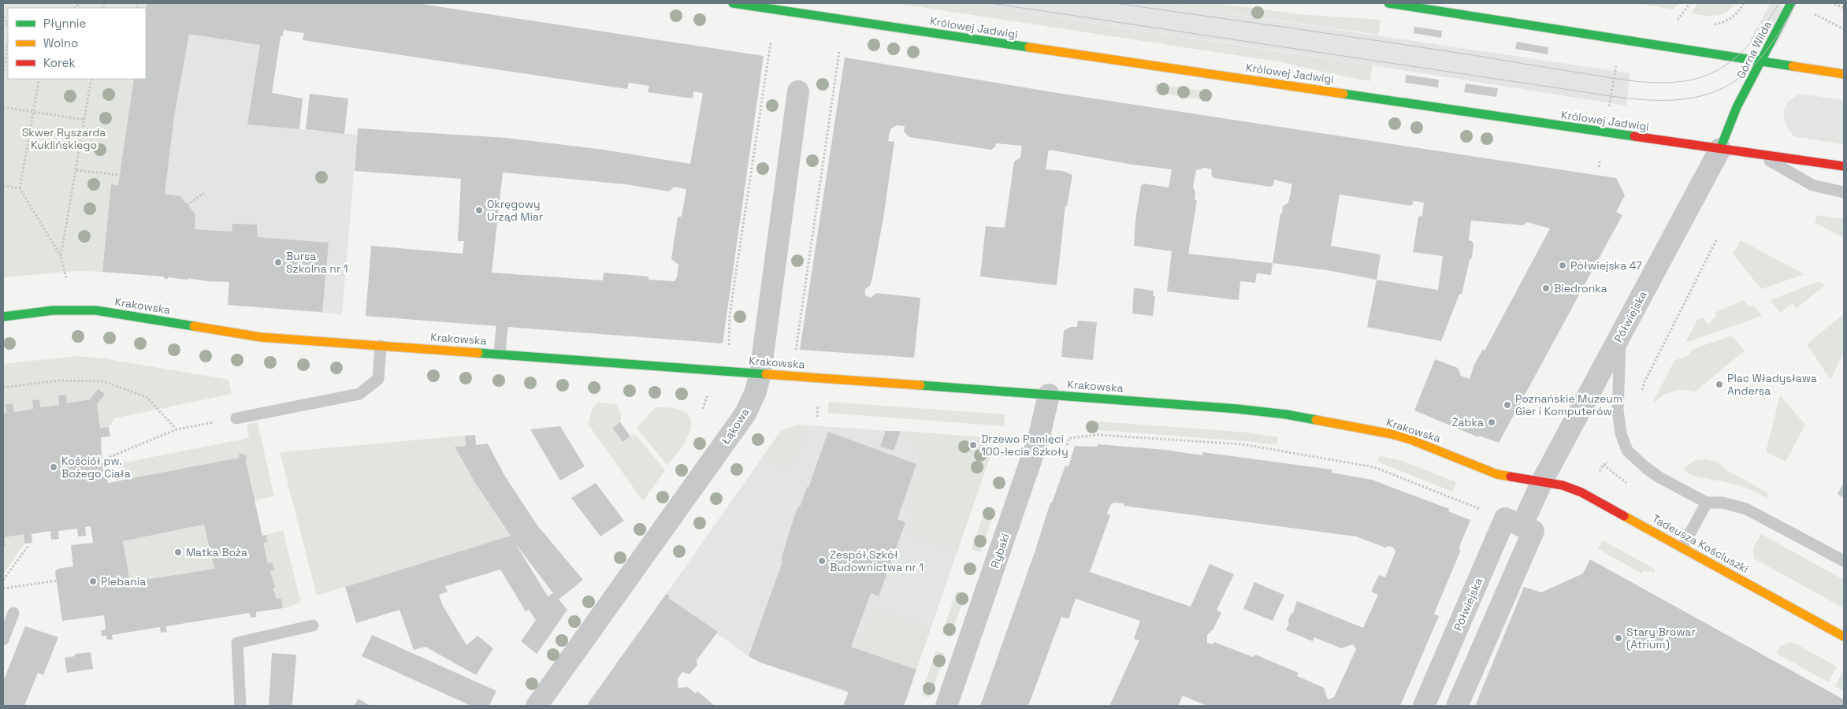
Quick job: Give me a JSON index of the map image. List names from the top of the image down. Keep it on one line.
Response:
{"streets":{"street":["Królowej Jadwigi","Górna Wilda","Krakowska","Półwiejska","Łąkowa","Tadeusza Kościuszki","Rybaki"]},"crossings":[["Królowej Jadwigi","Półwiejska"],["Górna Wilda","Półwiejska"],["Krakowska","Półwiejska"],["Krakowska","Łąkowa"],["Krakowska","Tadeusza Kościuszki"],["Krakowska","Rybaki"],["Półwiejska","Tadeusza Kościuszki"]],"parks":["Skwer Ryszarda Kuklińskiego"],"places":["Okręgowy Urząd Miar","Bursa Szkolna nr 1","Półwiejska 47","Biedronka","Plac Władysława Andersa","Poznańskie Muzeum Gier i Komputerów","Żabka","Drzewo Pamięci 100-lecia Szkoły","Kościół pw. Bożego Ciała","Matka Boża","Zespół Szkół Budownictwa nr 1","Plebania","Stary Browar (Atrium)"],"legend":["Płynnie","Wolno","Korek"]}
